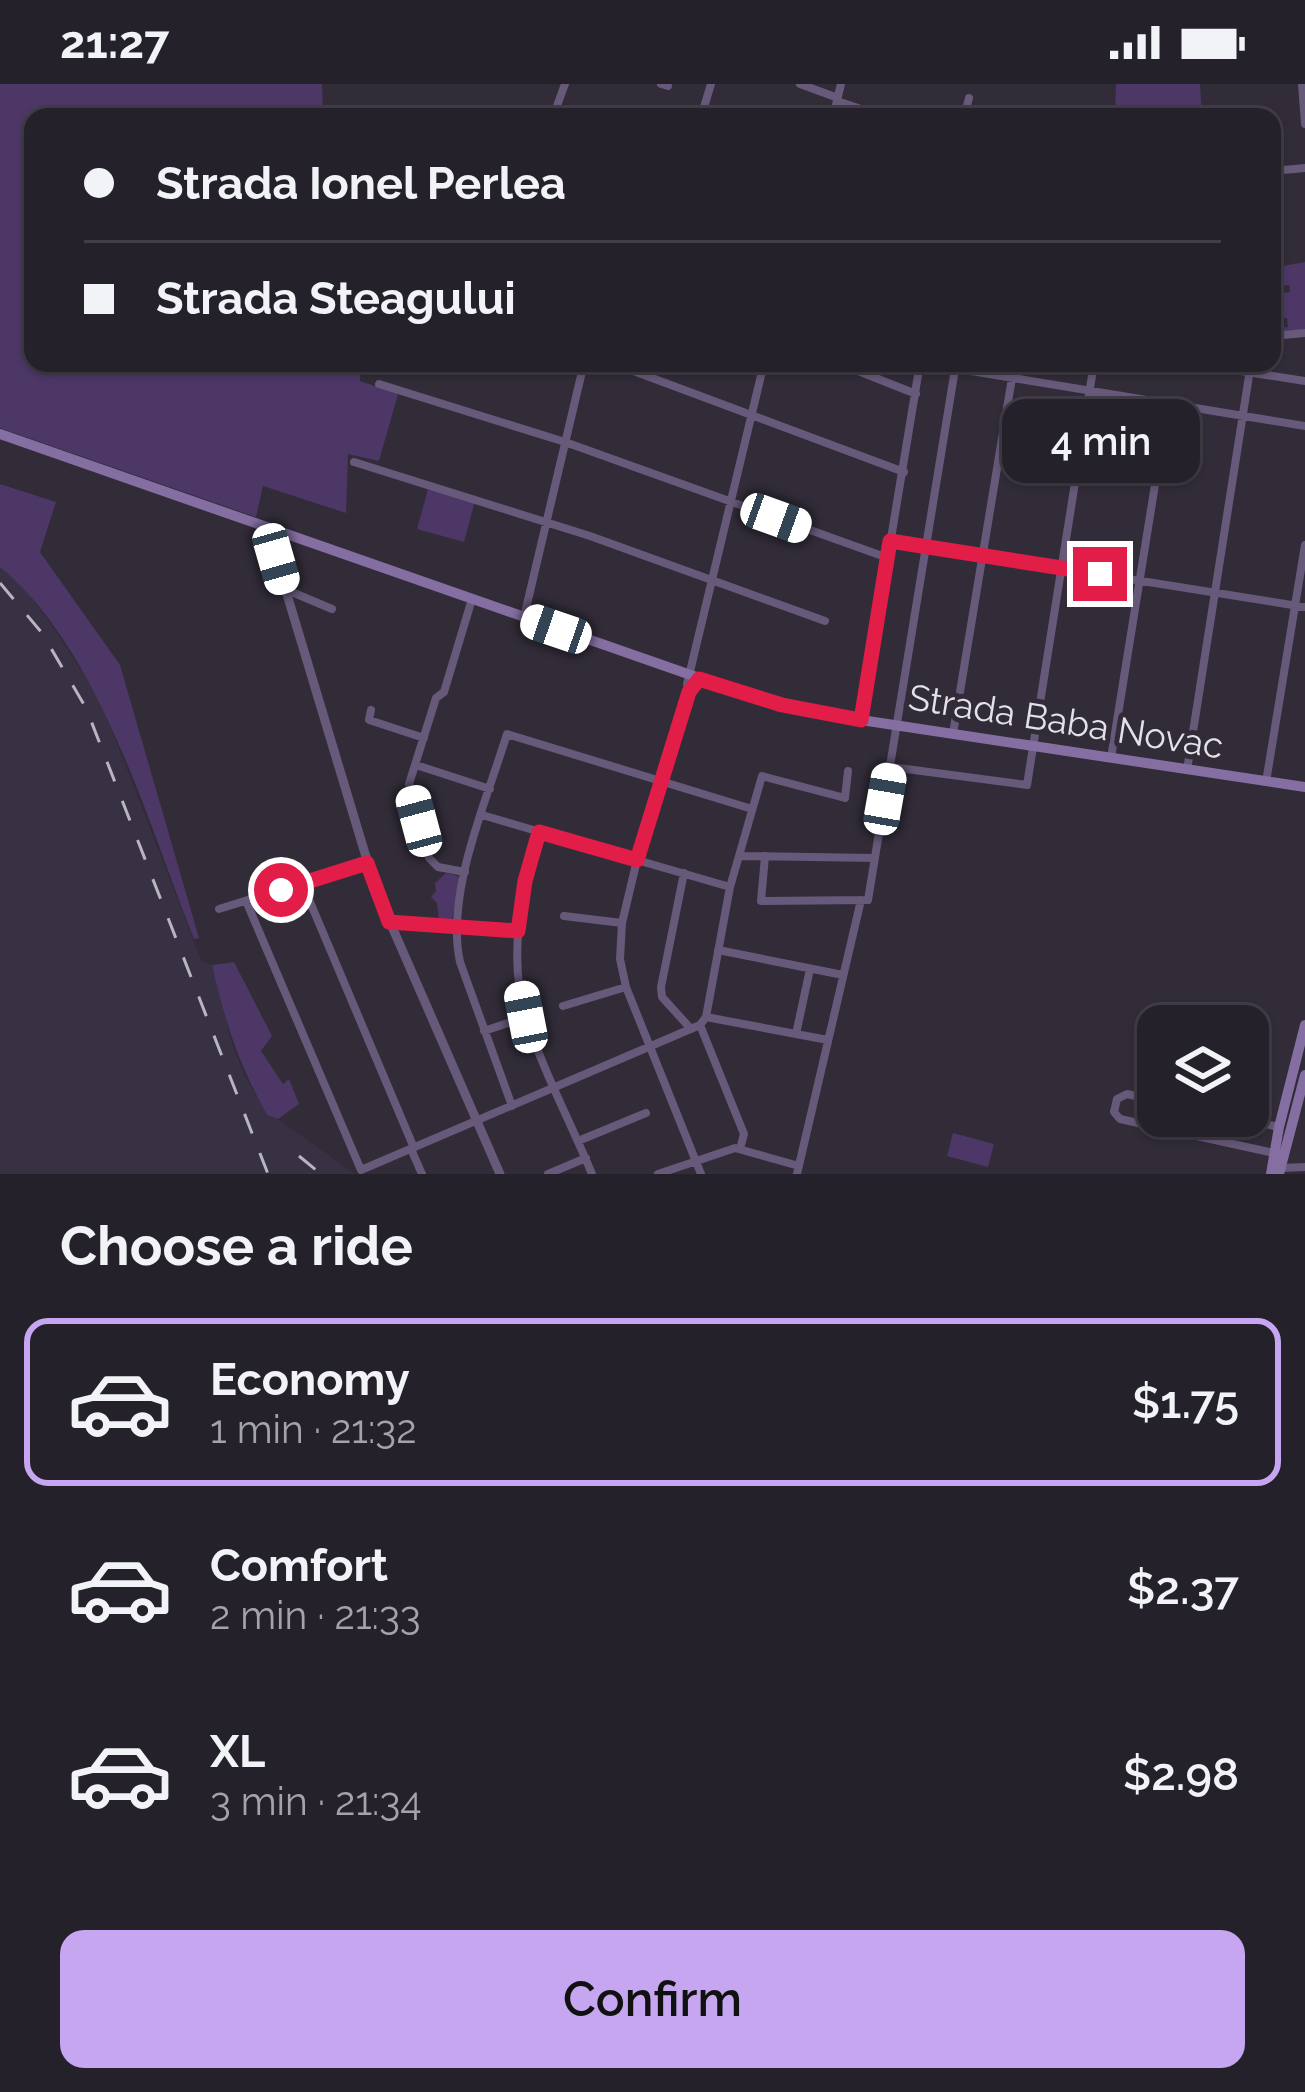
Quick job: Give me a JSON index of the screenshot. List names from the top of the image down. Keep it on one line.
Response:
{"streets":{"main road":["Strada Baba Novac"]},"page":{"status":"21:27","banner":["Strada Ionel Perlea","Strada Steagului"],"bubble":"4 min","heading":"Choose a ride","list":[{"name":"Economy","note":"1 min · 21:32","value":"$1.75"},{"name":"Comfort","note":"2 min · 21:33","value":"$2.37"},{"name":"XL","note":"3 min · 21:34","value":"$2.98"}],"buttons":"Confirm"}}
